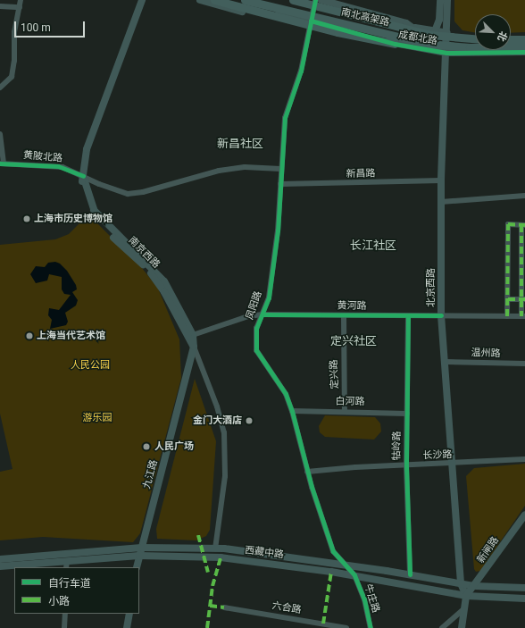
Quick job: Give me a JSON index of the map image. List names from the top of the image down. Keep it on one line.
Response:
{"streets":{"highway":["南北高架路"],"main road":["成都北路","南京西路","北京西路","九江路","新闸路","西藏中路"],"street":["黄陂北路","新昌路","凤阳路","黄河路","温州路","定兴路","白河路","牯岭路","长沙路","牛庄路","六合路"]},"crossings":[["成都北路","北京西路"],["成都北路","凤阳路"],["黄陂北路","南京西路"],["黄陂北路","凤阳路"],["新昌路","北京西路"],["新昌路","凤阳路"],["南京西路","黄河路"],["南京西路","九江路"],["南京西路","西藏中路"],["北京西路","黄河路"],["北京西路","温州路"],["北京西路","长沙路"],["北京西路","新闸路"],["北京西路","西藏中路"],["凤阳路","黄河路"],["凤阳路","白河路"],["凤阳路","长沙路"],["凤阳路","西藏中路"],["凤阳路","牛庄路"],["黄河路","定兴路"],["黄河路","牯岭路"],["黄河路","九江路"],["定兴路","白河路"],["白河路","牯岭路"],["牯岭路","长沙路"],["牯岭路","西藏中路"],["九江路","西藏中路"],["新闸路","西藏中路"],["西藏中路","牛庄路"]],"districts":["新昌社区","长江社区","定兴社区"],"parks":["人民公园","游乐园"],"places":["上海市历史博物馆","上海当代艺术馆","金门大酒店","人民广场"],"legend":["自行车道","小路"],"scale_bar":"100 m","north":"bottom right"}
